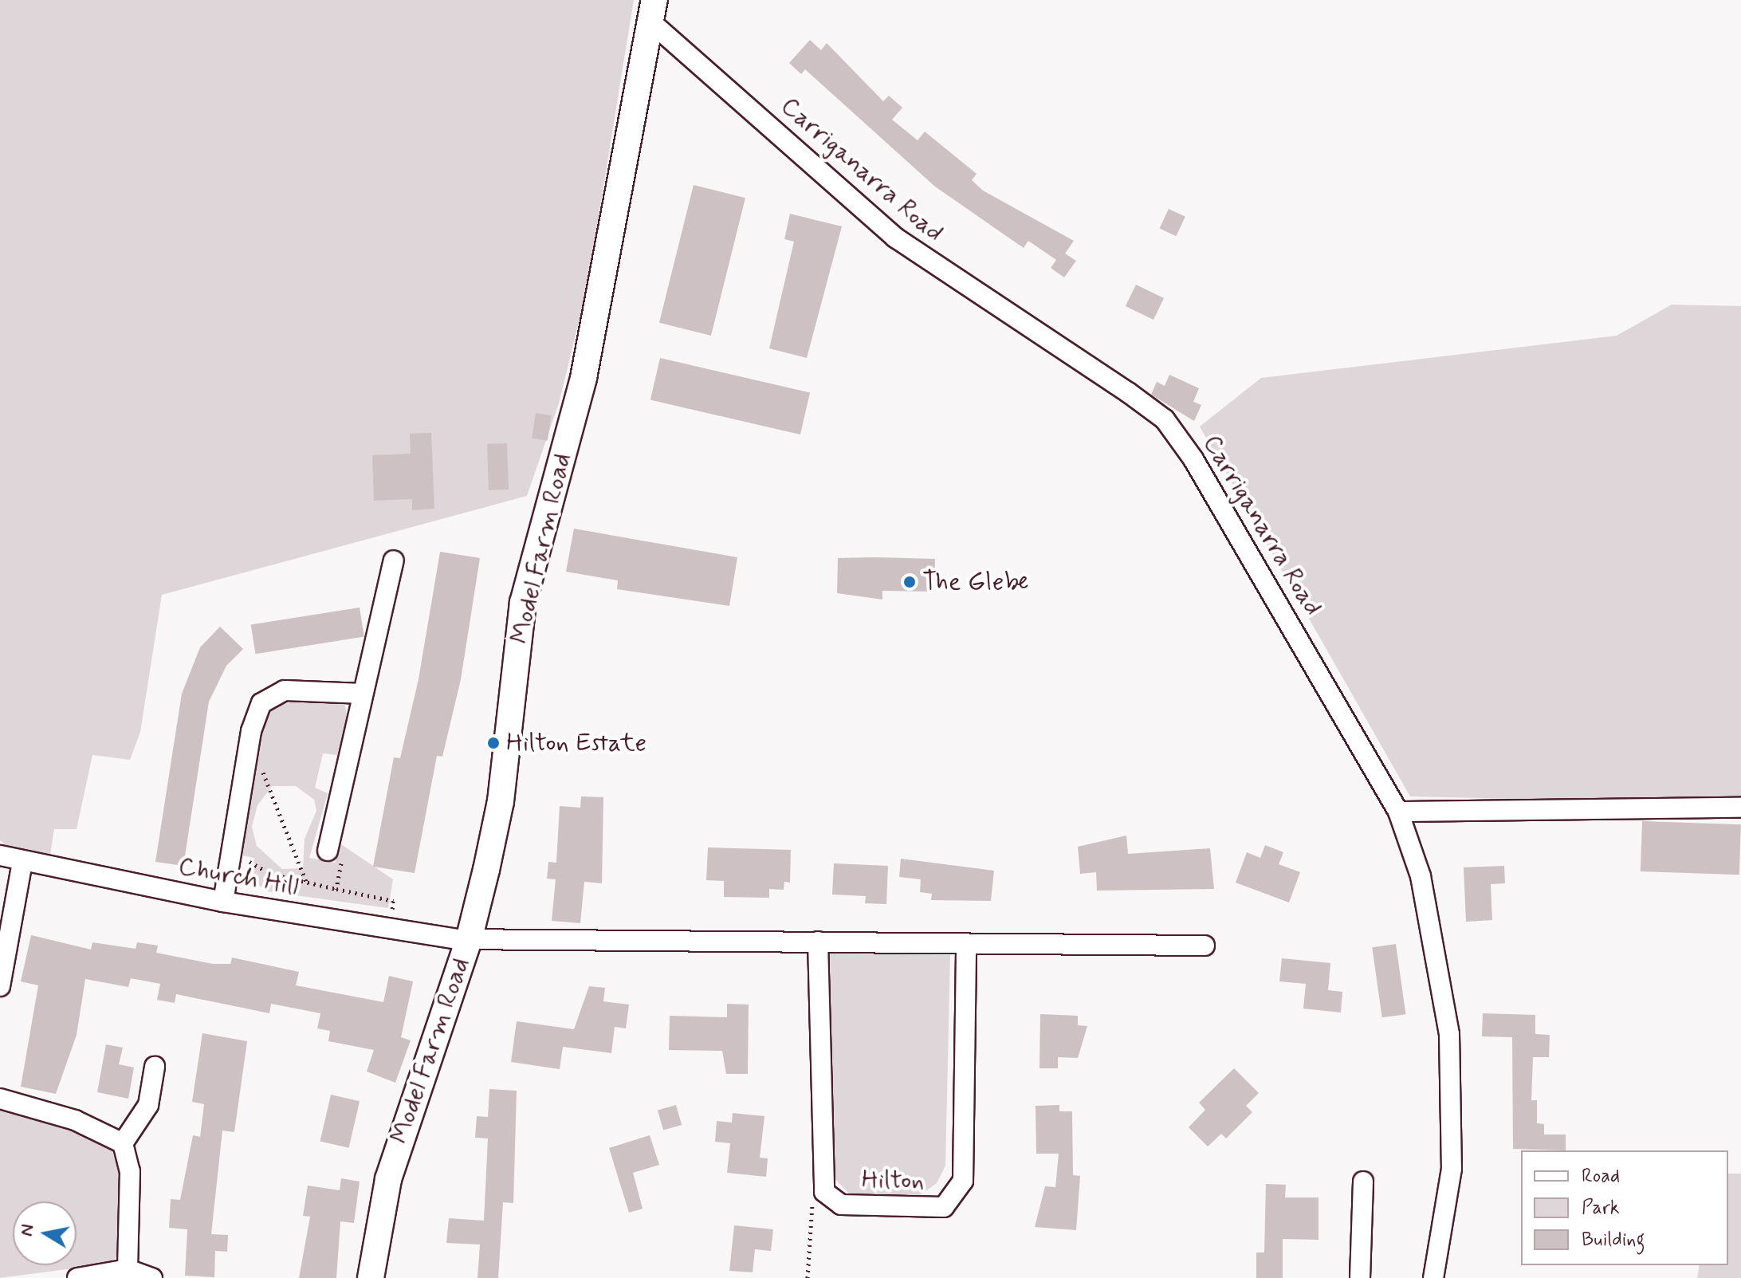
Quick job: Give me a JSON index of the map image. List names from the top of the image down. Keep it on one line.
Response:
{"streets":{"main road":["Model Farm Road"],"street":["Carriganarra Road","Church Hill","Hilton"]},"crossings":[["Carriganarra Road","Model Farm Road"],["Model Farm Road","Church Hill"]],"places":["The Glebe","Hilton Estate"],"legend":["Road","Park","Building"],"north":"left"}
